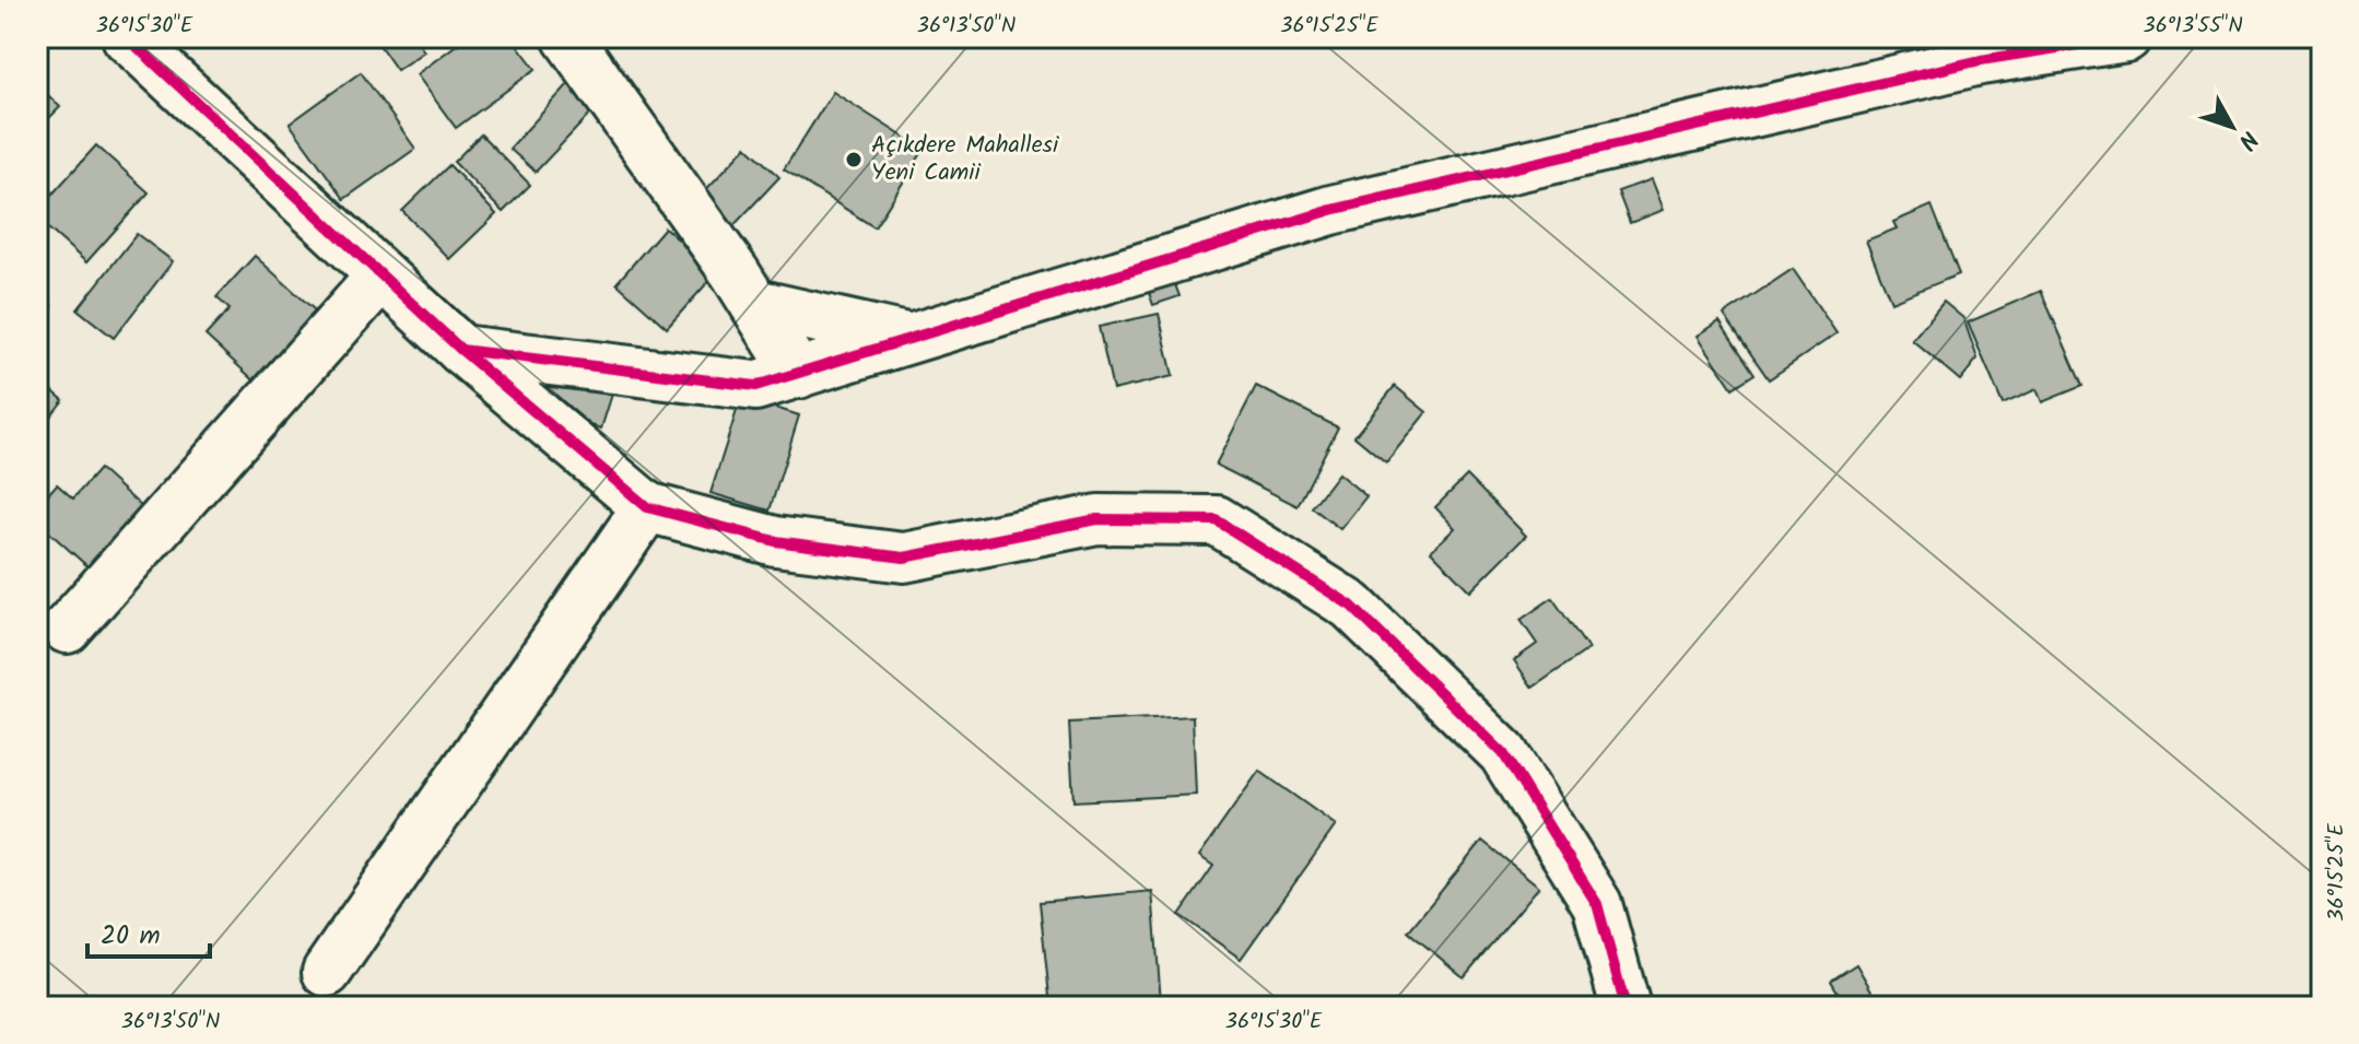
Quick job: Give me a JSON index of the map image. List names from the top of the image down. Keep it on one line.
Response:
{"places":["Açıkdere Mahallesi Yeni Camii"],"scale_bar":"20 m","north":"bottom right","coordinates":["36°15'30\"E","36°13'50\"N","36°15'25\"E","36°13'55\"N"]}
